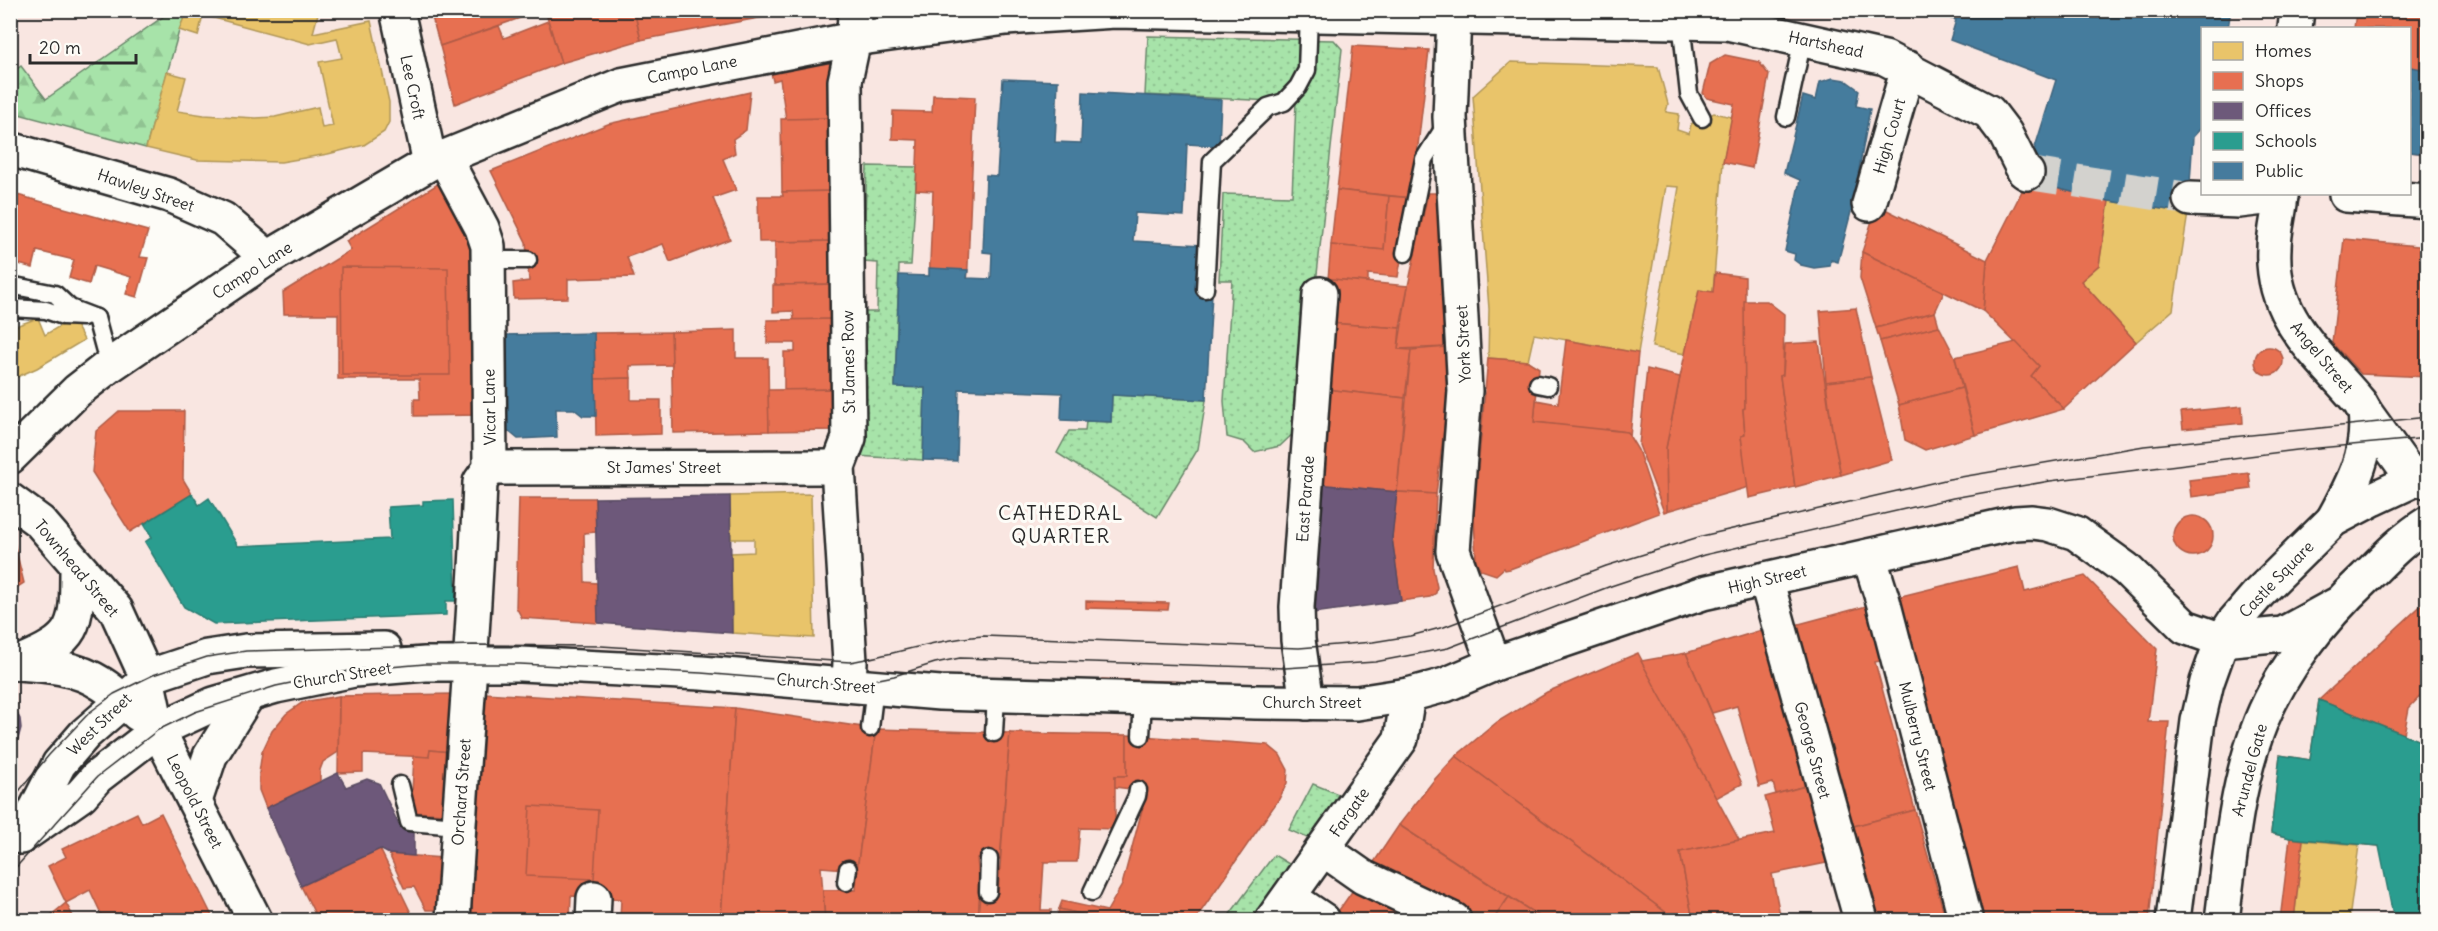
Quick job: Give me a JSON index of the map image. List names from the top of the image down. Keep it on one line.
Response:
{"streets":{"street":["Hartshead","Campo Lane","Lee Croft","High Court","Hawley Street","York Street","Angel Street","St James' Row","Vicar Lane","St James' Street","East Parade","Townhead Street","High Street","Castle Square","Church Street","West Street","Mulberry Street","George Street","Arundel Gate","Orchard Street","Leopold Street","Fargate"]},"crossings":[["Hartshead","Campo Lane"],["Hartshead","High Court"],["Hartshead","York Street"],["Campo Lane","Lee Croft"],["Campo Lane","Hawley Street"],["Campo Lane","York Street"],["Campo Lane","St James' Row"],["Campo Lane","Vicar Lane"],["Lee Croft","Vicar Lane"],["York Street","High Street"],["Angel Street","Castle Square"],["St James' Row","St James' Street"],["St James' Row","Church Street"],["Vicar Lane","St James' Street"],["Vicar Lane","Church Street"],["Vicar Lane","Orchard Street"],["East Parade","Church Street"],["Townhead Street","Church Street"],["Townhead Street","West Street"],["Townhead Street","Leopold Street"],["High Street","Castle Square"],["High Street","Church Street"],["High Street","Mulberry Street"],["High Street","George Street"],["High Street","Fargate"],["Castle Square","Arundel Gate"],["Church Street","West Street"],["Church Street","Orchard Street"],["Church Street","Leopold Street"],["Church Street","Fargate"],["West Street","Leopold Street"]],"districts":["CATHEDRAL QUARTER"],"legend":["Homes","Shops","Offices","Schools","Public"],"scale_bar":"20 m"}
